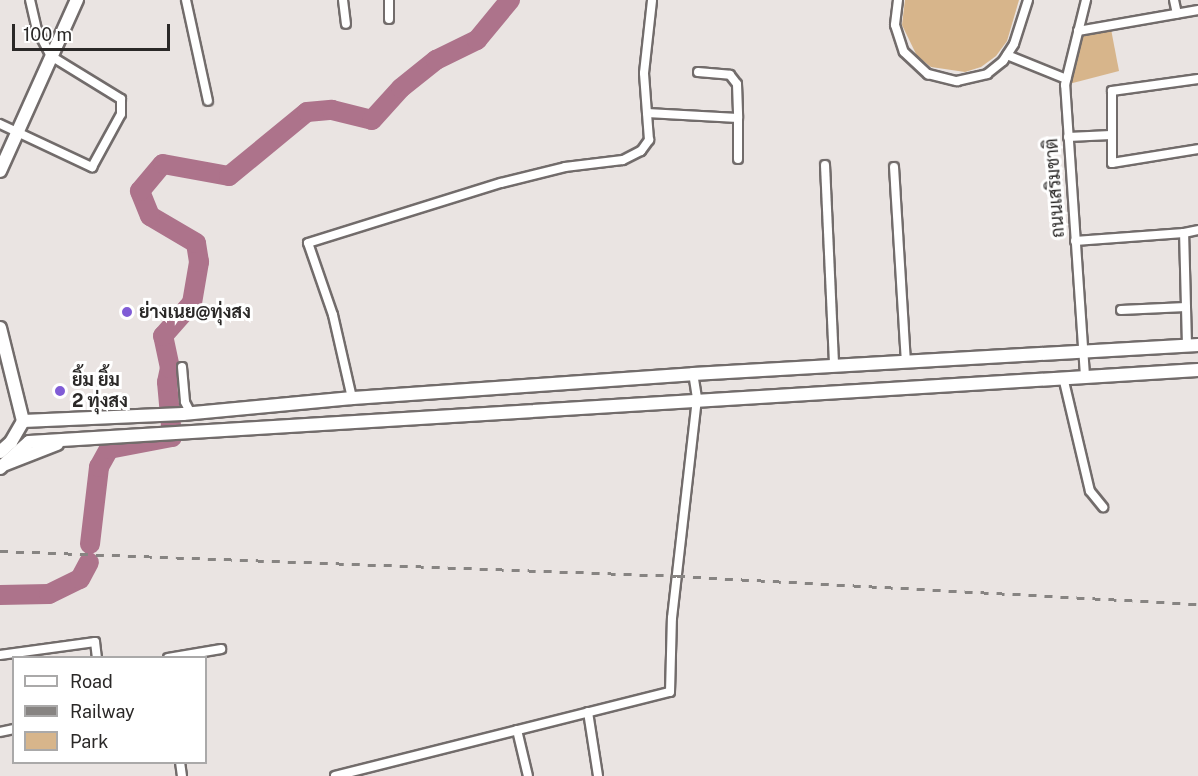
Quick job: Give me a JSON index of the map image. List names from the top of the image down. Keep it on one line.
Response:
{"streets":{"street":["ถนนเสริมชาติ"]},"places":["ย่างเนย@ทุ่งสง","ยิ้ม ยิ้ม 2 ทุ่งสง"],"legend":["Road","Railway","Park"],"scale_bar":"100 m"}
